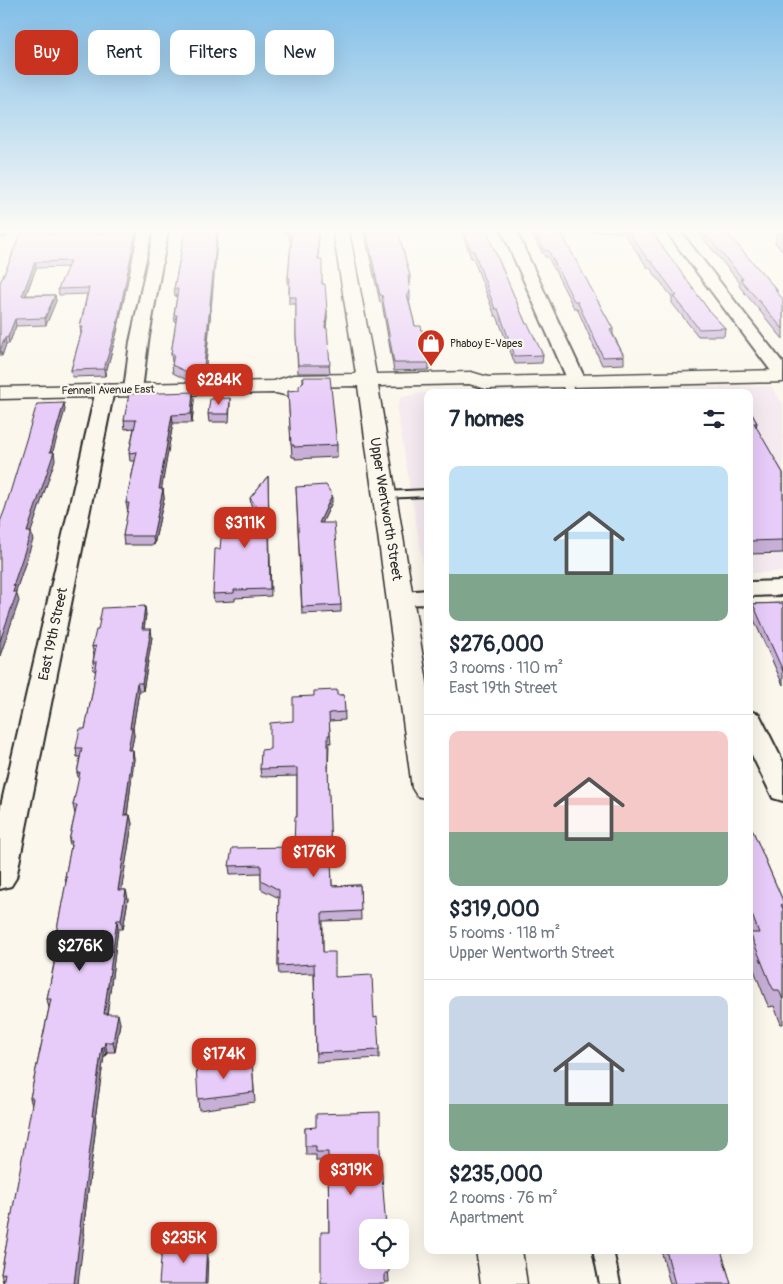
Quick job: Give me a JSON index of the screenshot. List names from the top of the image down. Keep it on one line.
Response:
{"streets":{"main road":["Fennell Avenue East","Upper Wentworth Street"],"street":["East 19th Street"]},"crossings":[["Fennell Avenue East","Upper Wentworth Street"],["Fennell Avenue East","East 19th Street"]],"places":{"shop":["Phaboy E-Vapes"]},"page":{"chip":["Buy","Rent","Filters","New"],"price":["$284K","$311K","$176K","$276K","$174K","$319K","$235K"],"heading":"7 homes","list":[{"name":"$276,000","note":"3 rooms · 110 m² · East 19th Street"},{"name":"$319,000","note":"5 rooms · 118 m² · Upper Wentworth Street"},{"name":"$235,000","note":"2 rooms · 76 m² · Apartment"}]}}
